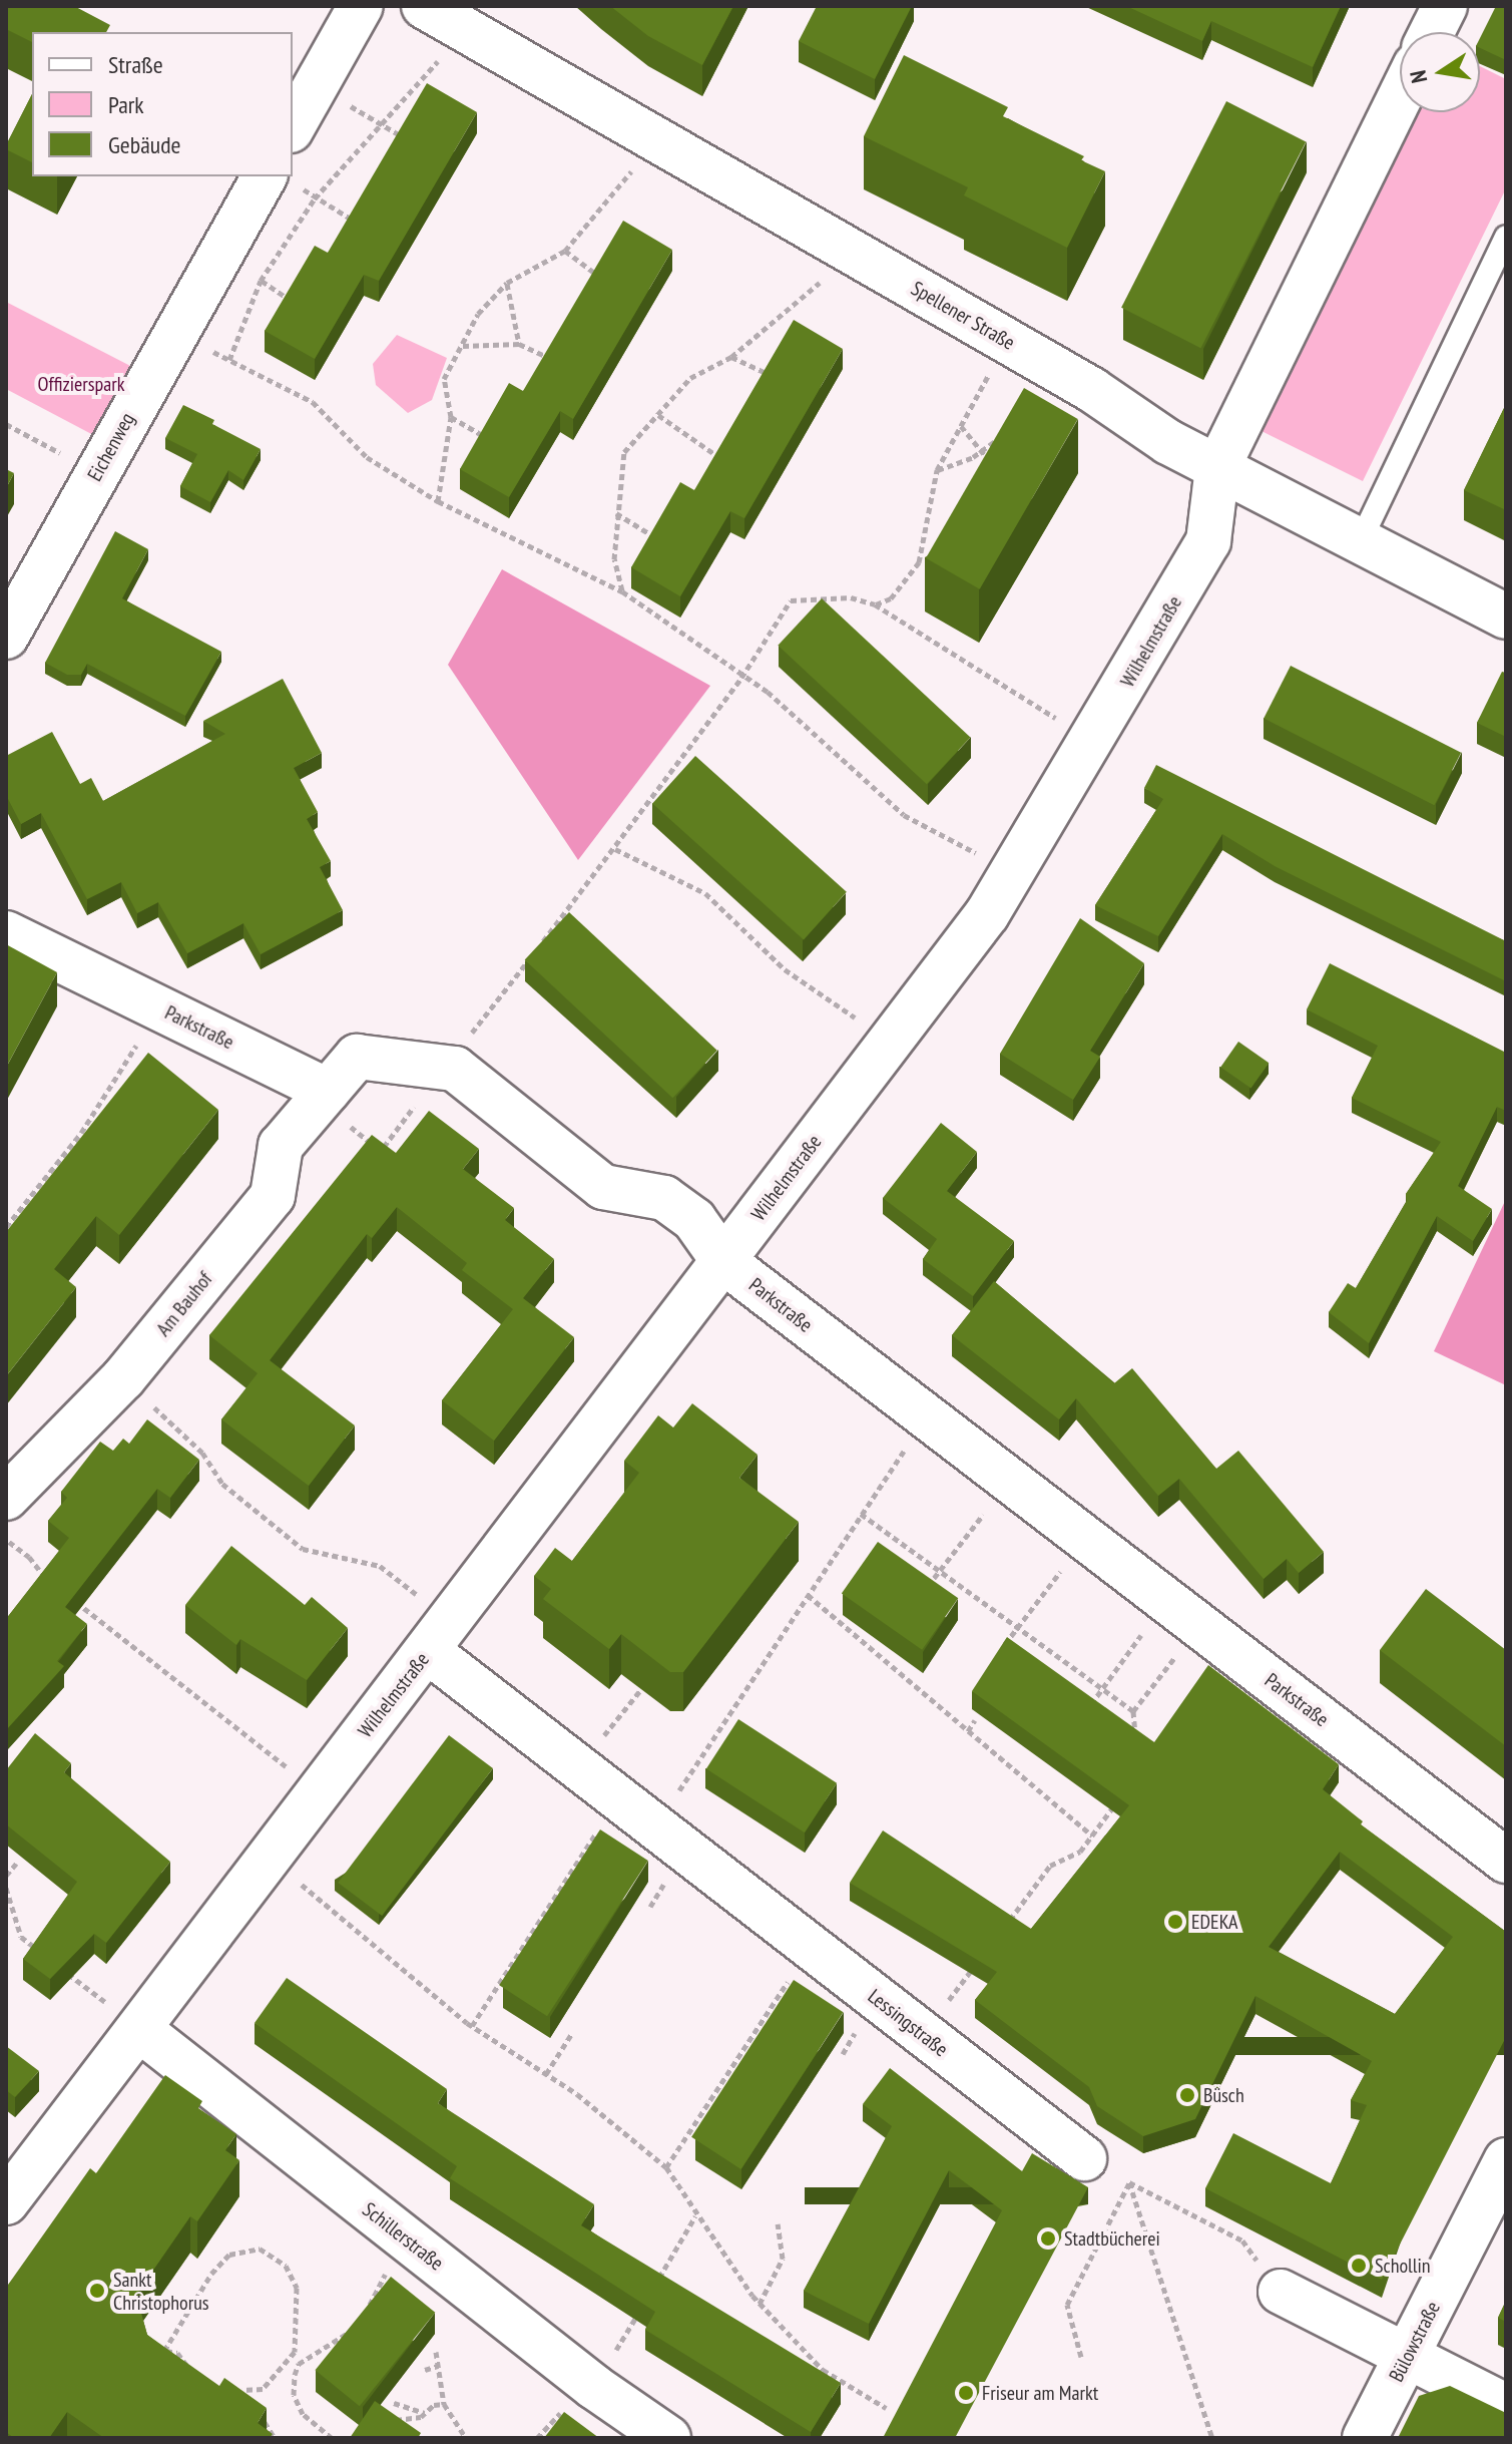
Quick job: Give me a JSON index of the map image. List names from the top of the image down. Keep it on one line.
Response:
{"streets":{"street":["Spellener Straße","Eichenweg","Wilhelmstraße","Parkstraße","Am Bauhof","Lessingstraße","Schillerstraße","Bülowstraße"]},"crossings":[["Spellener Straße","Wilhelmstraße"],["Wilhelmstraße","Parkstraße"],["Wilhelmstraße","Lessingstraße"],["Wilhelmstraße","Schillerstraße"],["Parkstraße","Am Bauhof"]],"parks":["Offizierspark"],"places":["EDEKA","Büsch","Stadtbücherei","Schollin","Sankt Christophorus","Friseur am Markt"],"legend":["Straße","Park","Gebäude"],"north":"left"}
